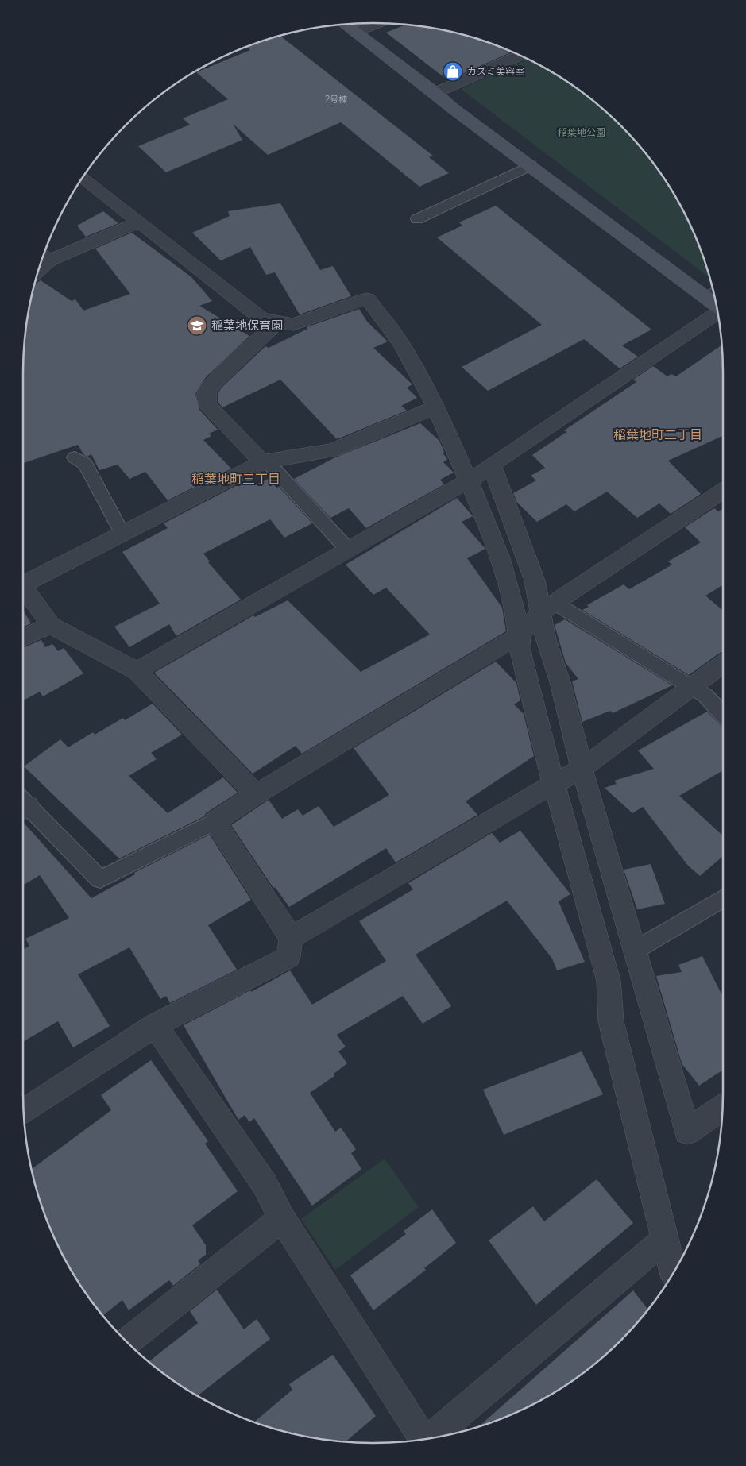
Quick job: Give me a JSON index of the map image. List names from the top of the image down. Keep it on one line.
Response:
{"districts":["稲葉地町二丁目","稲葉地町三丁目"],"parks":["稲葉地公園"],"places":{"shop":["カズミ美容室"],"school or university":["稲葉地保育園"]},"house_numbers":["2号棟"]}
